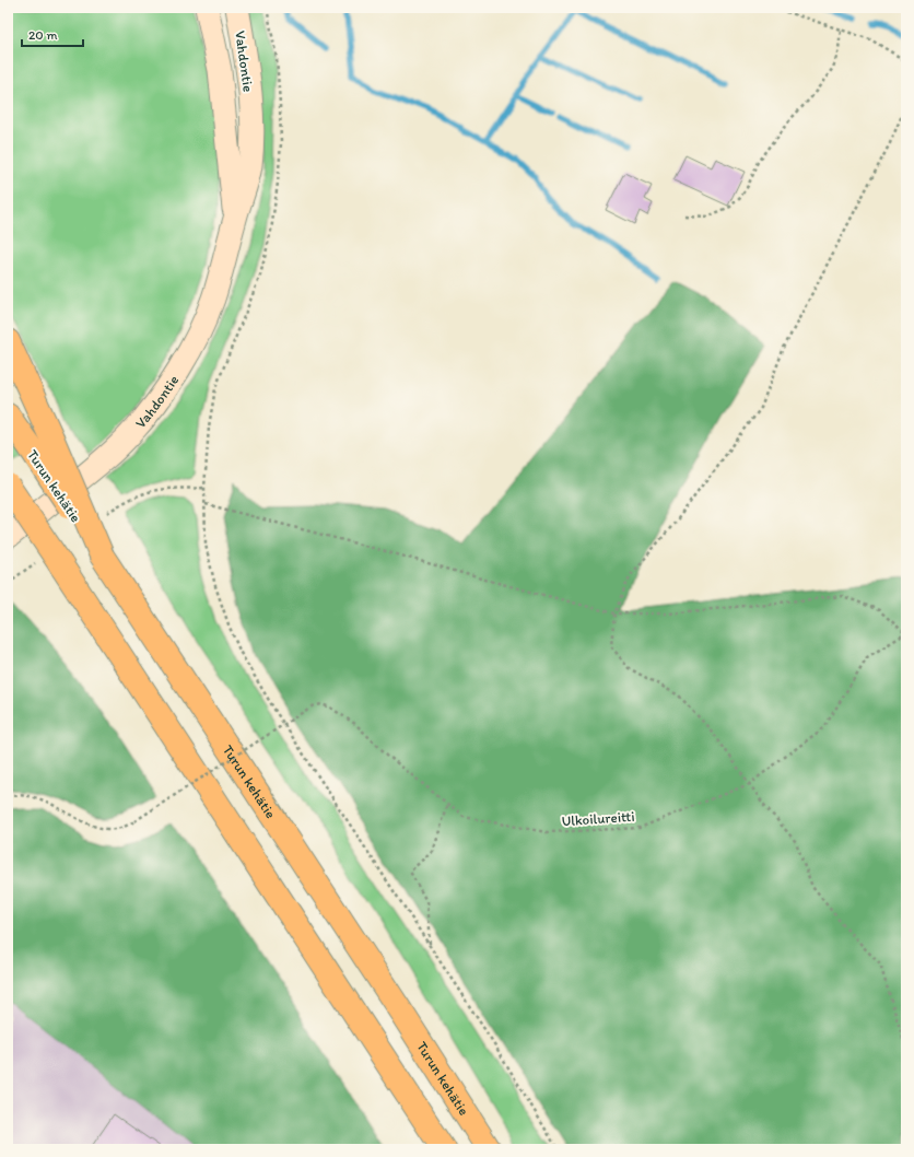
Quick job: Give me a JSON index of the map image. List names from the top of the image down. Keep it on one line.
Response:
{"streets":{"highway":["Turun kehätie"],"street":["Vahdontie"],"path":["Ulkoilureitti"]},"scale_bar":"20 m"}
